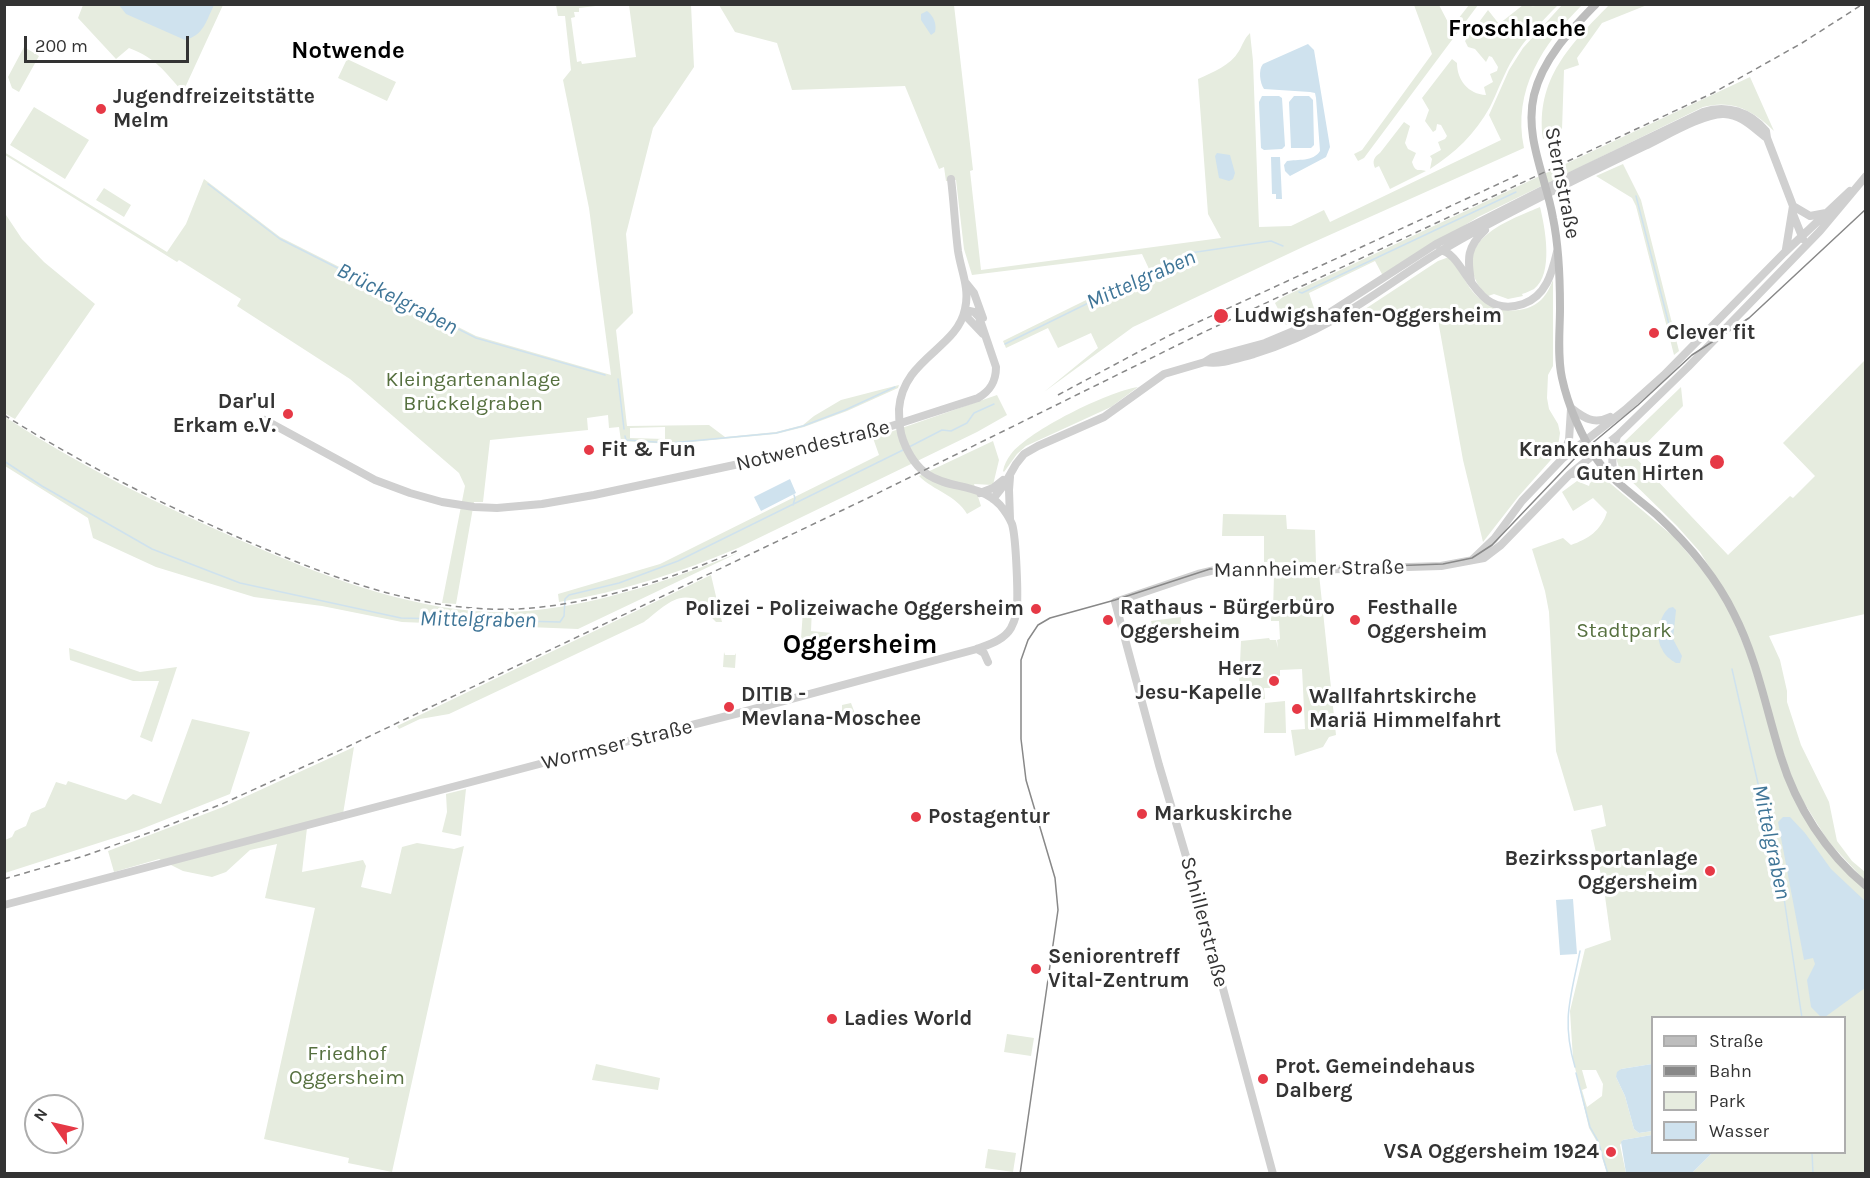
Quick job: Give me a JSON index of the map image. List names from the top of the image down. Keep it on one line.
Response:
{"streets":{"main road":["Sternstraße"],"street":["Notwendestraße","Mannheimer Straße","Wormser Straße","Schillerstraße"]},"crossings":[["Sternstraße","Mannheimer Straße"],["Mannheimer Straße","Schillerstraße"]],"districts":["Froschlache","Notwende","Oggersheim"],"water":["Mittelgraben","Brückelgraben"],"parks":["Kleingartenanlage Brückelgraben","Stadtpark","Friedhof Oggersheim"],"places":["Jugendfreizeitstätte Melm","Ludwigshafen-Oggersheim","Clever fit","Dar'ul Erkam e.V.","Fit & Fun","Krankenhaus Zum Guten Hirten","Polizei - Polizeiwache Oggersheim","Rathaus - Bürgerbüro Oggersheim","Festhalle Oggersheim","Herz Jesu-Kapelle","DITIB - Mevlana-Moschee","Wallfahrtskirche Mariä Himmelfahrt","Markuskirche","Postagentur","Bezirkssportanlage Oggersheim","Seniorentreff Vital-Zentrum","Ladies World","Prot. Gemeindehaus Dalberg","VSA Oggersheim 1924"],"legend":["Straße","Bahn","Park","Wasser"],"scale_bar":"200 m","north":"top left"}
